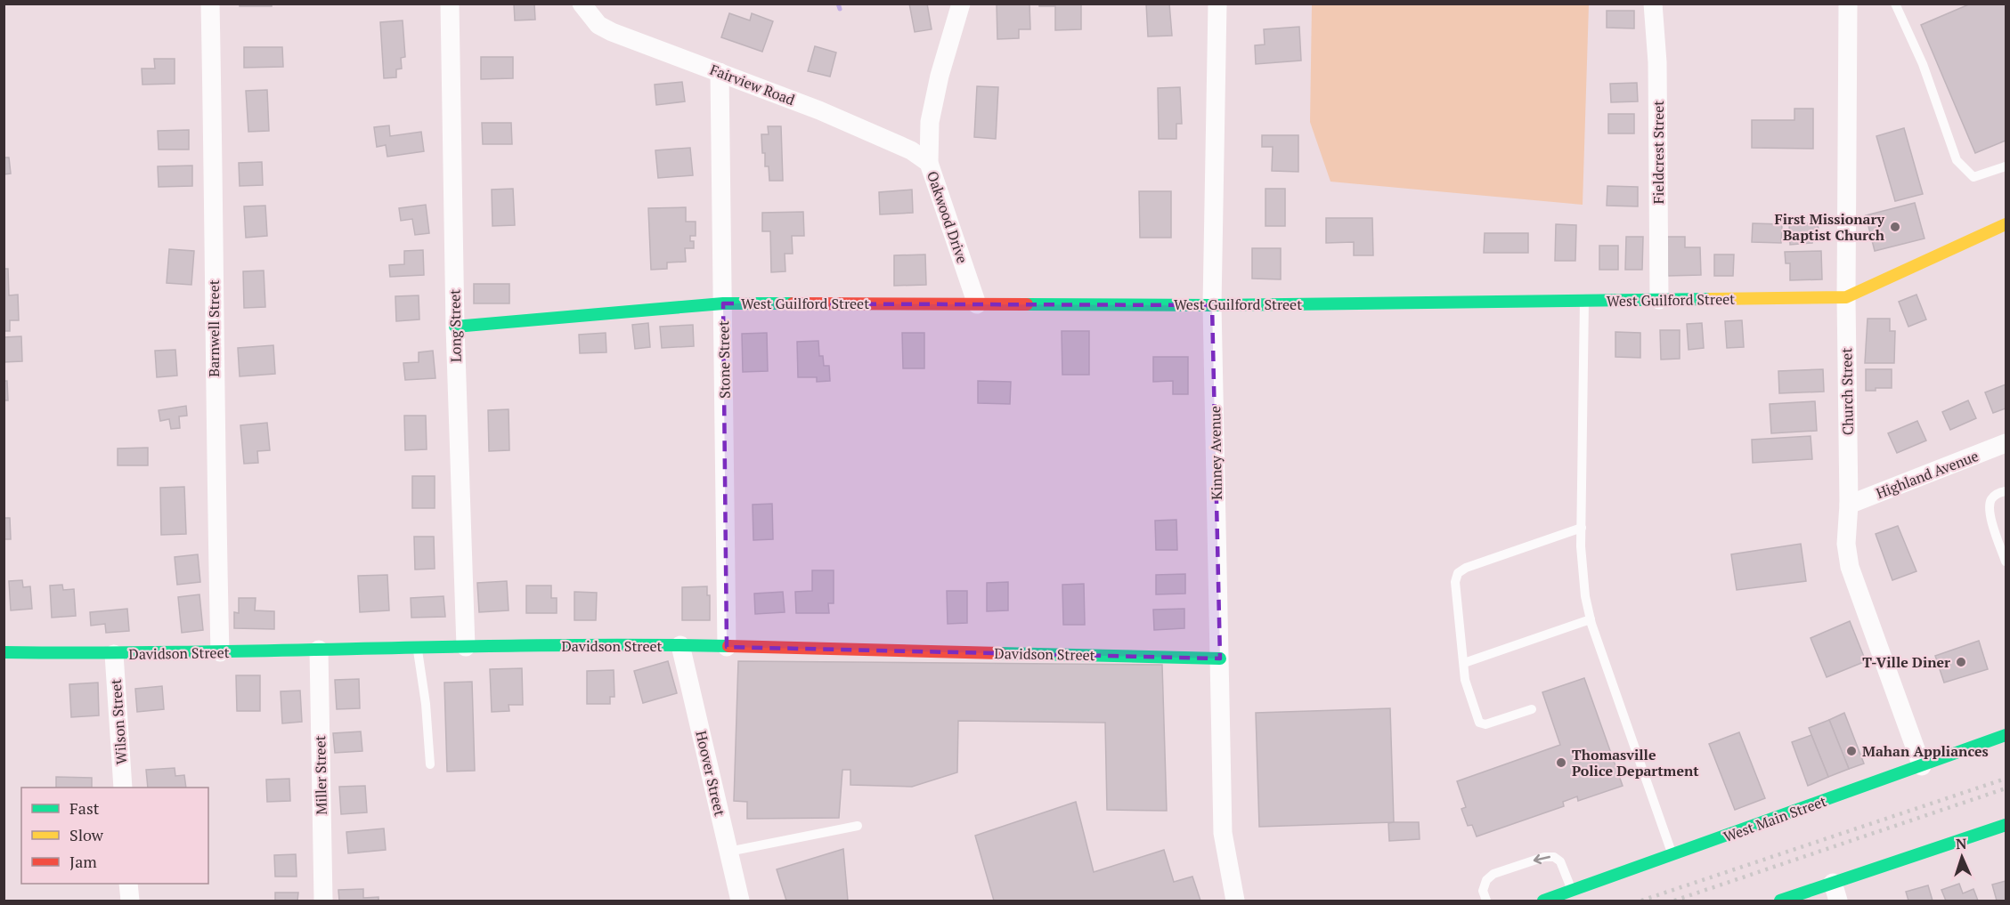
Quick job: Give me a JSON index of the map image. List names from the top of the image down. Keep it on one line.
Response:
{"streets":{"street":["Fairview Road","Fieldcrest Street","Oakwood Drive","West Guilford Street","Long Street","Barnwell Street","Stone Street","Church Street","Kinney Avenue","Highland Avenue","Davidson Street","Wilson Street","Hoover Street","Miller Street","West Main Street"]},"crossings":[["Fairview Road","Oakwood Drive"],["Fairview Road","Stone Street"],["Fieldcrest Street","West Guilford Street"],["Oakwood Drive","West Guilford Street"],["West Guilford Street","Long Street"],["West Guilford Street","Stone Street"],["West Guilford Street","Church Street"],["West Guilford Street","Kinney Avenue"],["Long Street","Davidson Street"],["Barnwell Street","Davidson Street"],["Stone Street","Davidson Street"],["Church Street","Highland Avenue"],["Church Street","West Main Street"],["Kinney Avenue","Davidson Street"],["Davidson Street","Wilson Street"],["Davidson Street","Hoover Street"],["Davidson Street","Miller Street"]],"places":["First Missionary Baptist Church","T-Ville Diner","Mahan Appliances","Thomasville Police Department"],"legend":["Fast","Slow","Jam"],"north":"top"}
